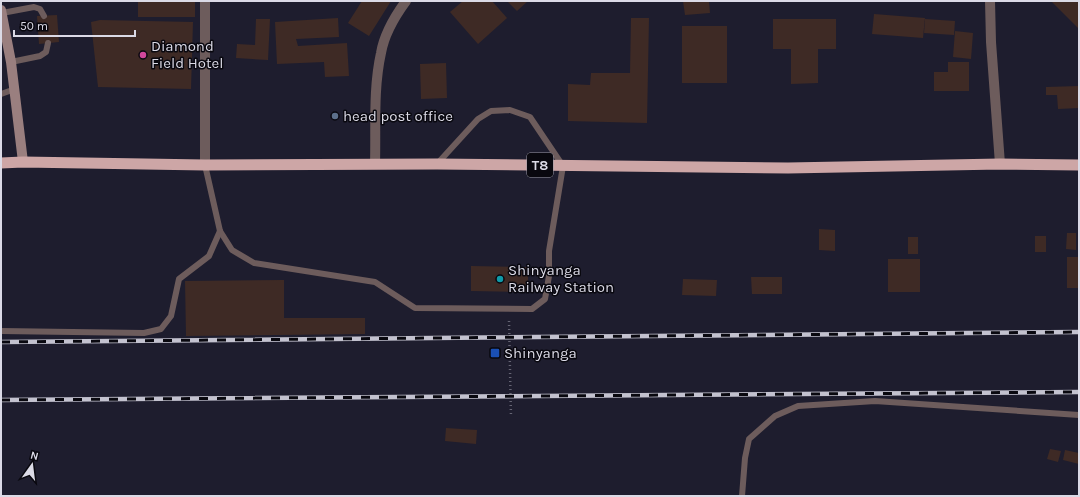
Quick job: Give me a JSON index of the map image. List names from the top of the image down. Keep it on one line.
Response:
{"streets":{"highway":["T8"]},"places":{"other":["Diamond Field Hotel","head post office","Shinyanga Railway Station"],"transit":["Shinyanga"]},"scale_bar":"50 m","north":"top"}
